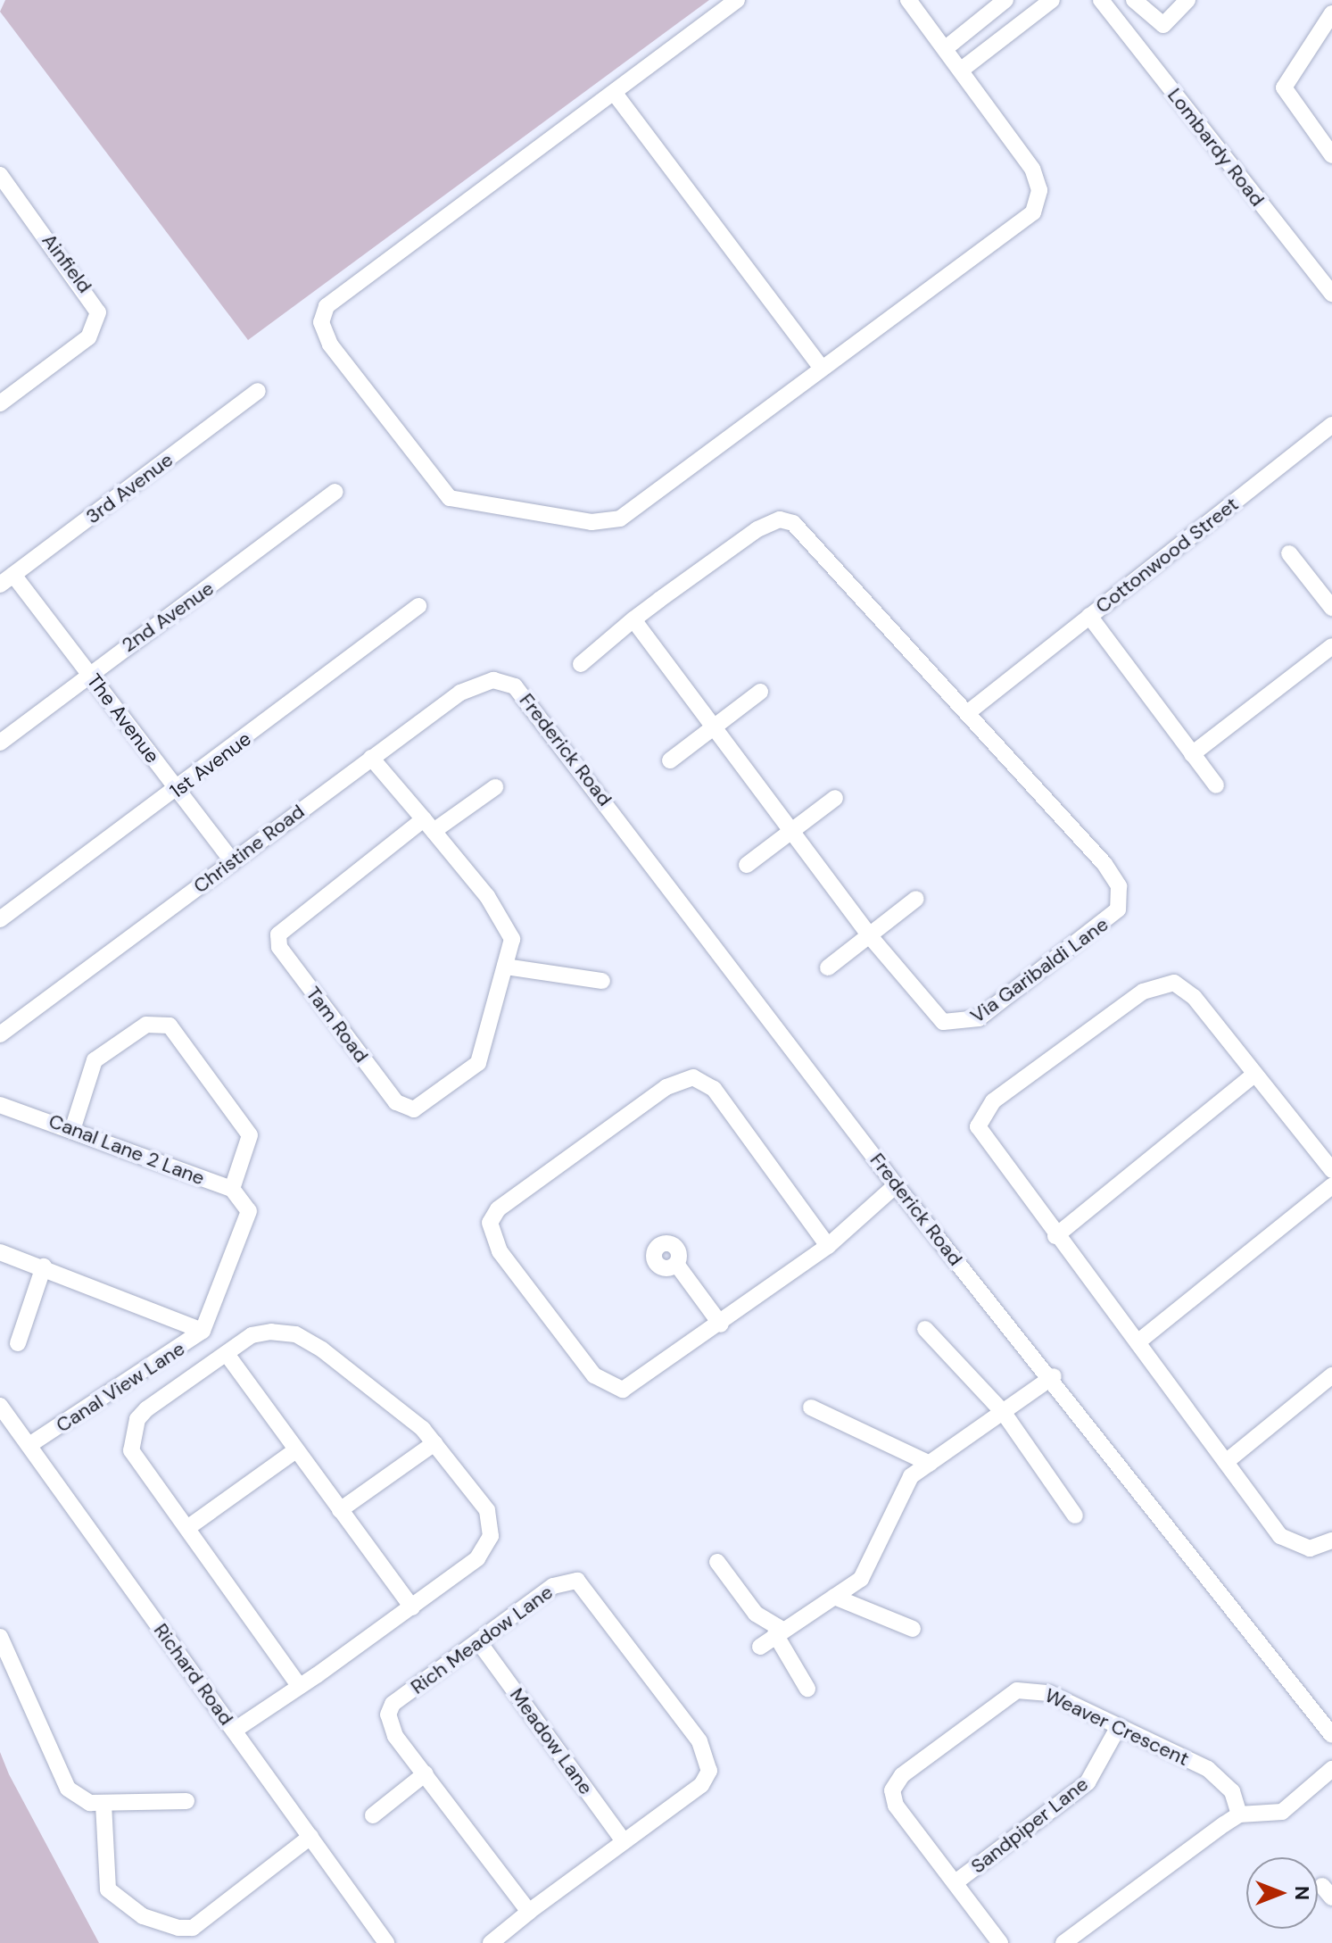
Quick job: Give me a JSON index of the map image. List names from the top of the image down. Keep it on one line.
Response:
{"streets":{"street":["Lombardy Road","Ainfield","3rd Avenue","Cottonwood Street","2nd Avenue","The Avenue","Frederick Road","1st Avenue","Christine Road","Via Garibaldi Lane","Tam Road","Canal Lane 2 Lane","Canal View Lane","Rich Meadow Lane","Richard Road","Weaver Crescent","Meadow Lane","Sandpiper Lane"]},"crossings":[["3rd Avenue","The Avenue"],["Cottonwood Street","Via Garibaldi Lane"],["2nd Avenue","The Avenue"],["The Avenue","1st Avenue"],["The Avenue","Christine Road"],["Frederick Road","Christine Road"],["Christine Road","Tam Road"],["Canal Lane 2 Lane","Canal View Lane"],["Canal View Lane","Richard Road"],["Rich Meadow Lane","Meadow Lane"],["Weaver Crescent","Sandpiper Lane"]],"north":"right"}
